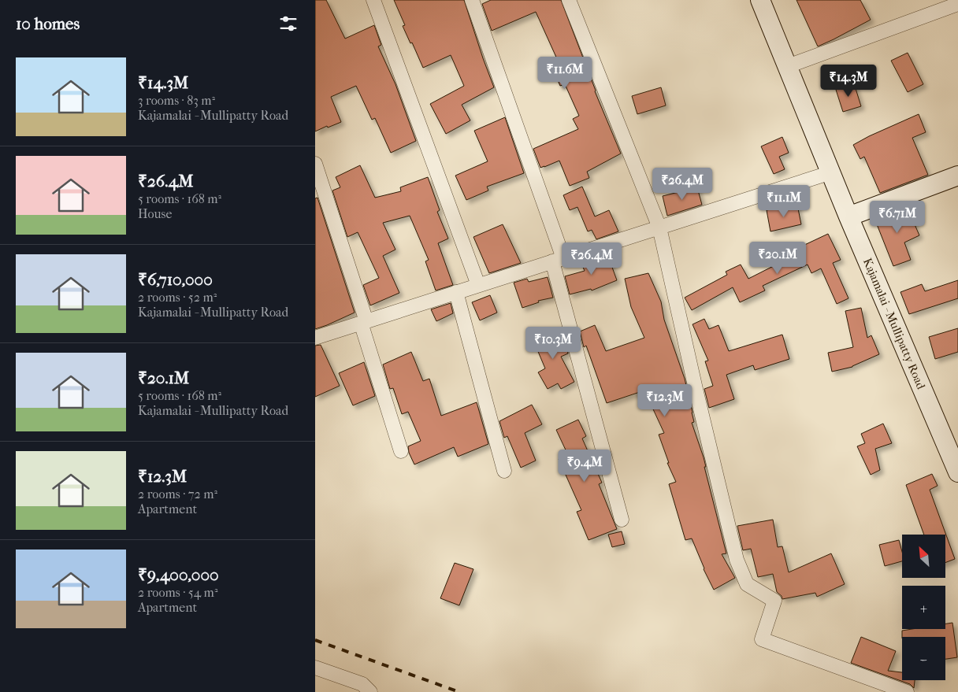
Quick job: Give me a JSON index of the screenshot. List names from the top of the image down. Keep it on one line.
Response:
{"streets":{"main road":["Kajamalai - Mullipatty Road"]},"north":"top left","page":{"heading":"10 homes","list":[{"name":"₹14.3M","note":"3 rooms · 83 m² · Kajamalai - Mullipatty Road"},{"name":"₹26.4M","note":"5 rooms · 168 m² · House"},{"name":"₹6,710,000","note":"2 rooms · 52 m² · Kajamalai - Mullipatty Road"},{"name":"₹20.1M","note":"5 rooms · 168 m² · Kajamalai - Mullipatty Road"},{"name":"₹12.3M","note":"2 rooms · 72 m² · Apartment"},{"name":"₹9,400,000","note":"2 rooms · 54 m² · Apartment"}],"price":["₹11.6M","₹14.3M","₹26.4M","₹11.1M","₹6.71M","₹20.1M","₹26.4M","₹10.3M","₹12.3M","₹9.4M"],"map_buttons":["+","−"]}}
